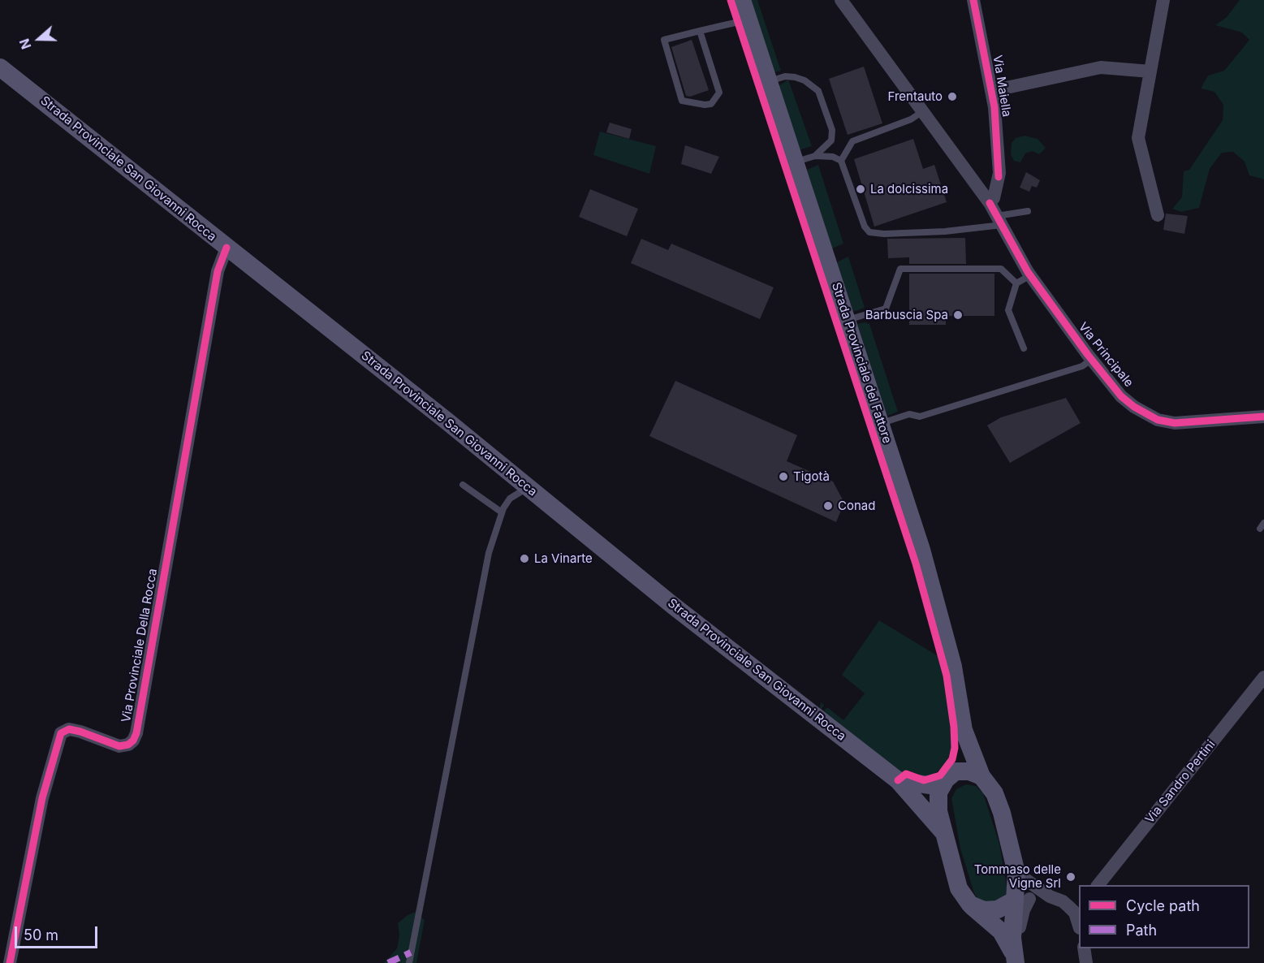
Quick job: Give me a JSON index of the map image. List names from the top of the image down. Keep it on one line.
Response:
{"streets":{"main road":["Strada Provinciale San Giovanni Rocca","Strada Provinciale del Fattore"],"street":["Via Maiella","Via Principale","Via Provinciale Della Rocca","Via Sandro Pertini"]},"crossings":[["Via Maiella","Via Principale"],["Strada Provinciale San Giovanni Rocca","Strada Provinciale del Fattore"],["Strada Provinciale San Giovanni Rocca","Via Provinciale Della Rocca"]],"places":["Frentauto","La dolcissima","Barbuscia Spa","Tigotà","Conad","La Vinarte","Tommaso delle Vigne Srl"],"legend":["Cycle path","Path"],"scale_bar":"50 m","north":"left"}
